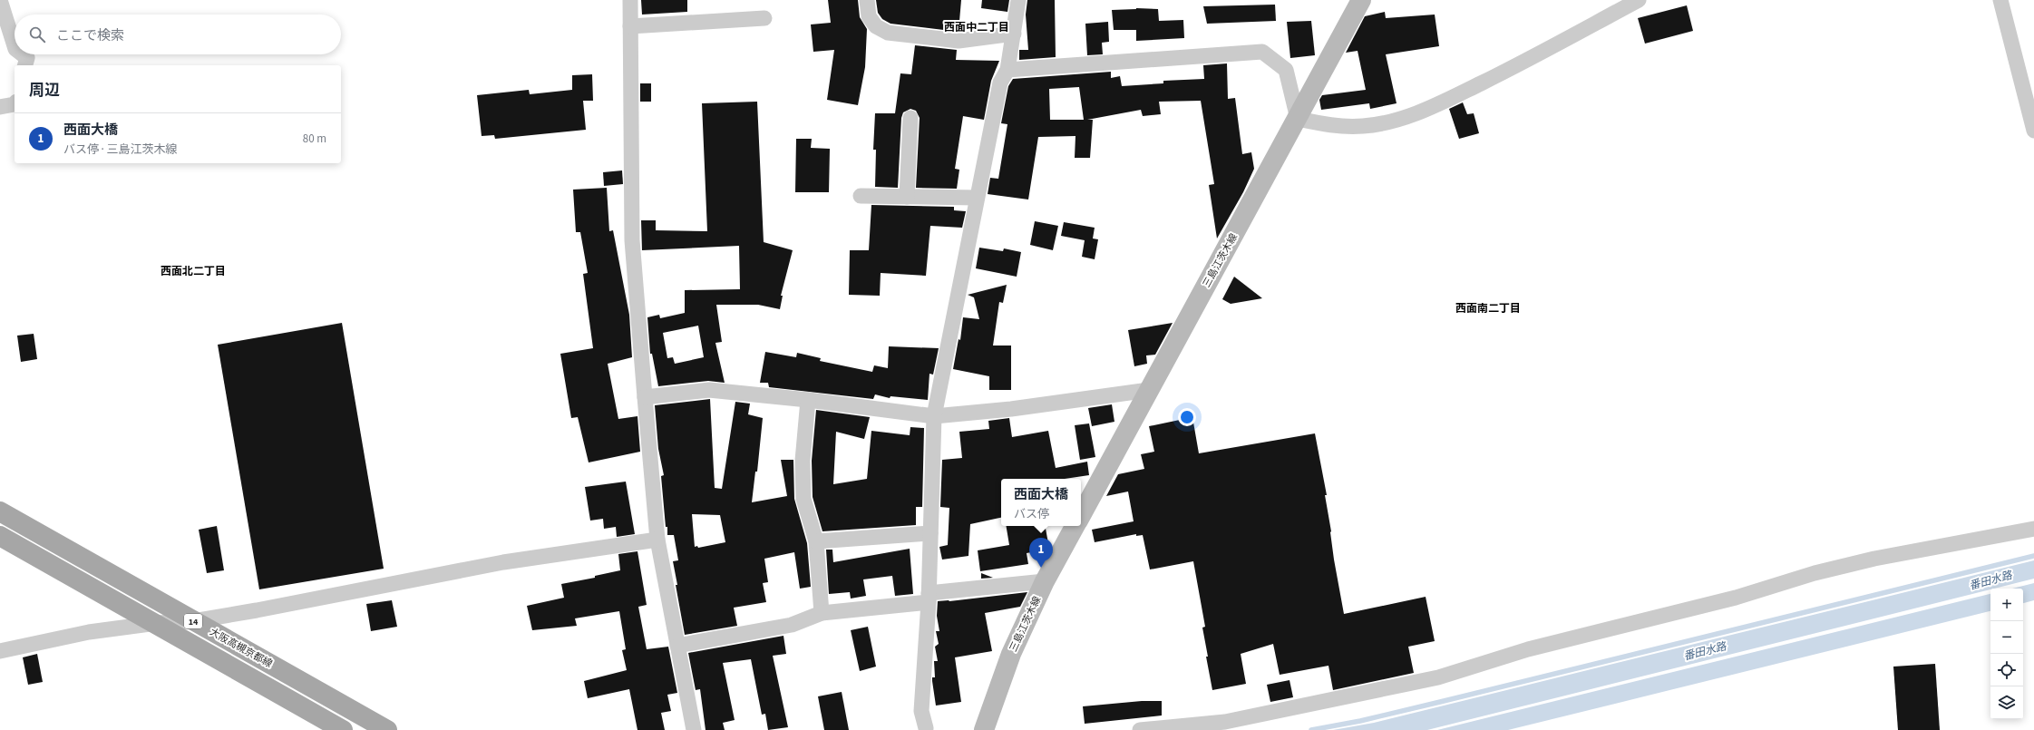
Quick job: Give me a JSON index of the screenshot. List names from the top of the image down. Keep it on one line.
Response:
{"streets":{"main road":["三島江茨木線","14","大阪高槻京都線"]},"districts":["西面中二丁目","西面北二丁目","西面南二丁目"],"water":["番田水路"],"page":{"search":"ここで検索","heading":"周辺","list":[{"mark":"1","name":"西面大橋","note":"バス停 · 三島江茨木線","value":"80 m"}],"popup":["西面大橋","バス停"],"pins":"1","map_buttons":["+","−"]}}
